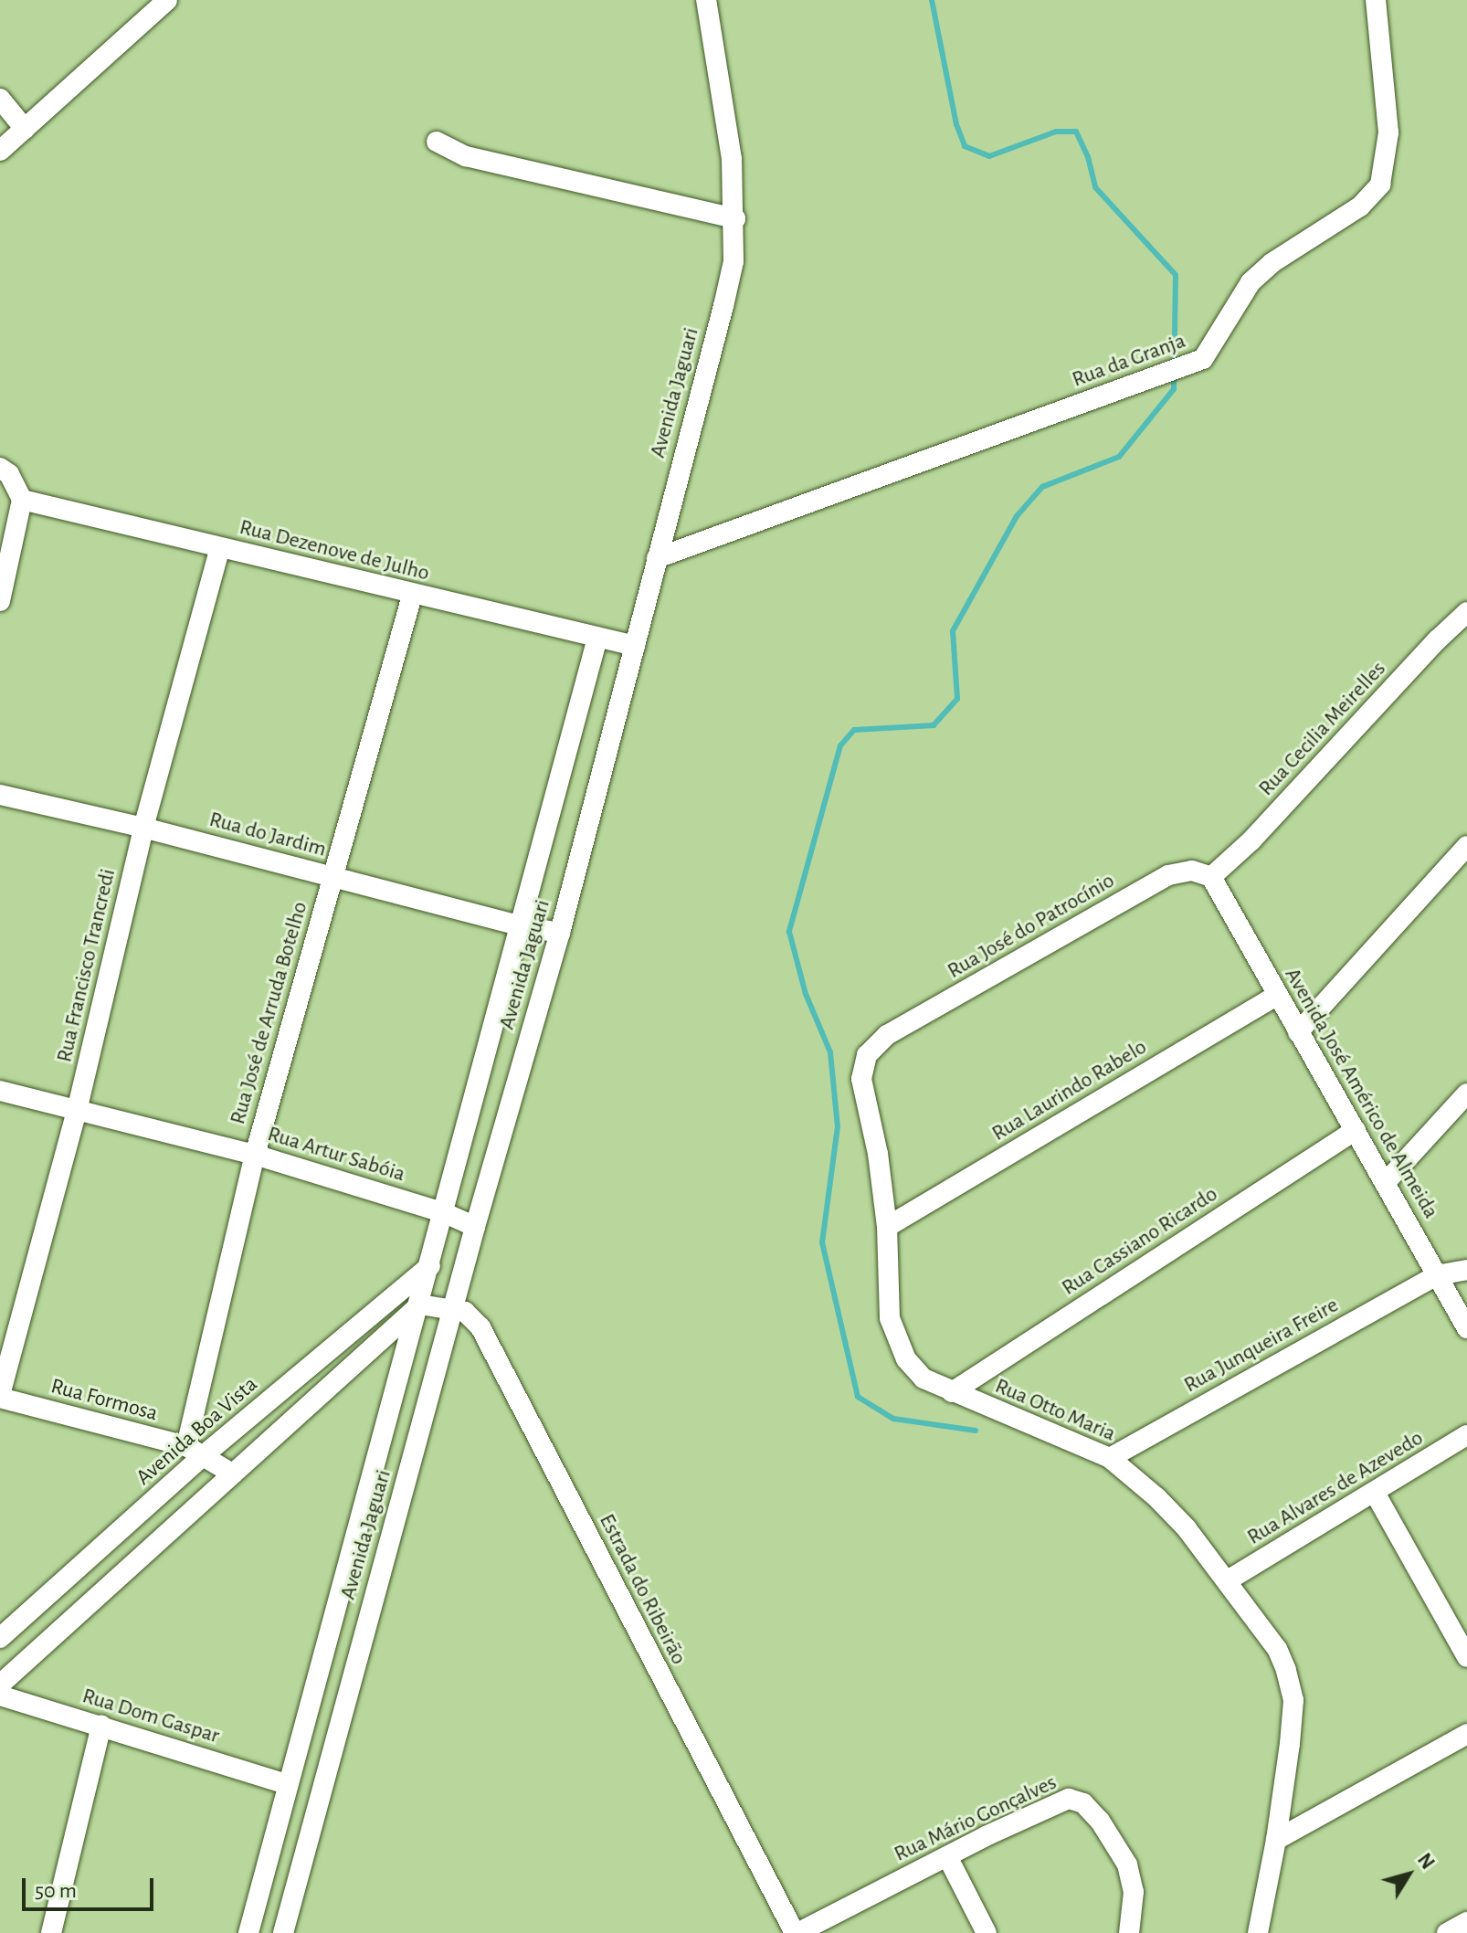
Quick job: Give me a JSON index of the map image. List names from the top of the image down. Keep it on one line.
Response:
{"streets":{"street":["Rua da Granja","Avenida Jaguari","Rua Dezenove de Julho","Rua Cecilia Meirelles","Rua do Jardim","Rua José do Patrocínio","Rua Francisco Trancredi","Rua José de Arruda Botelho","Rua Laurindo Rabelo","Avenida José Américo de Almeida","Rua Artur Sabóia","Rua Cassiano Ricardo","Rua Junqueira Freire","Rua Formosa","Rua Otto Maria","Avenida Boa Vista","Rua Alvares de Azevedo","Estrada do Ribeirão","Rua Dom Gaspar","Rua Mário Gonçalves"]},"crossings":[["Rua da Granja","Avenida Jaguari"],["Avenida Jaguari","Rua Dezenove de Julho"],["Avenida Jaguari","Rua do Jardim"],["Avenida Jaguari","Rua Artur Sabóia"],["Avenida Jaguari","Avenida Boa Vista"],["Avenida Jaguari","Estrada do Ribeirão"],["Avenida Jaguari","Rua Dom Gaspar"],["Rua Dezenove de Julho","Rua Francisco Trancredi"],["Rua Dezenove de Julho","Rua José de Arruda Botelho"],["Rua Cecilia Meirelles","Rua José do Patrocínio"],["Rua Cecilia Meirelles","Avenida José Américo de Almeida"],["Rua do Jardim","Rua Francisco Trancredi"],["Rua do Jardim","Rua José de Arruda Botelho"],["Rua José do Patrocínio","Avenida José Américo de Almeida"],["Rua José do Patrocínio","Rua Otto Maria"],["Rua Francisco Trancredi","Rua Artur Sabóia"],["Rua Francisco Trancredi","Rua Formosa"],["Rua José de Arruda Botelho","Rua Artur Sabóia"],["Rua José de Arruda Botelho","Rua Formosa"],["Rua José de Arruda Botelho","Avenida Boa Vista"],["Rua Laurindo Rabelo","Avenida José Américo de Almeida"],["Rua Laurindo Rabelo","Rua Otto Maria"],["Avenida José Américo de Almeida","Rua Cassiano Ricardo"],["Avenida José Américo de Almeida","Rua Junqueira Freire"],["Rua Cassiano Ricardo","Rua Otto Maria"],["Rua Junqueira Freire","Rua Otto Maria"],["Rua Formosa","Avenida Boa Vista"],["Rua Otto Maria","Rua Alvares de Azevedo"],["Estrada do Ribeirão","Rua Mário Gonçalves"]],"scale_bar":"50 m","north":"top right"}
